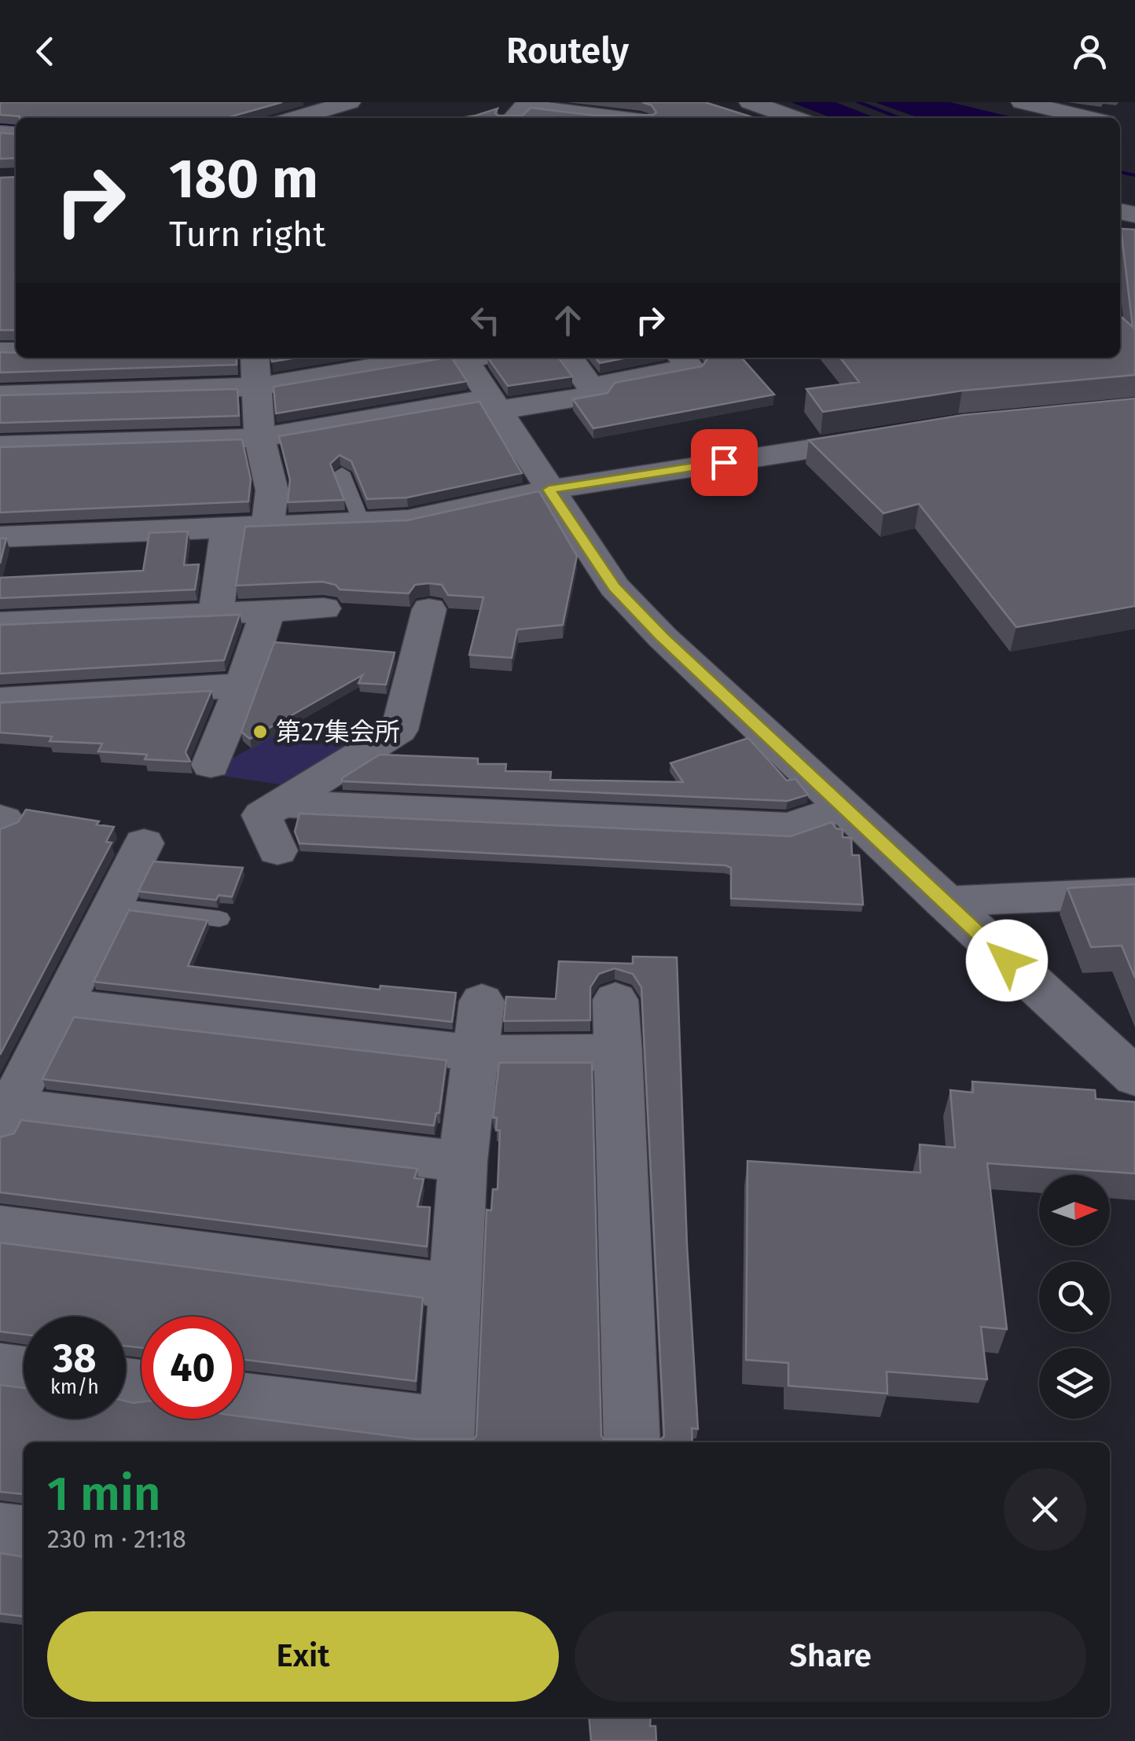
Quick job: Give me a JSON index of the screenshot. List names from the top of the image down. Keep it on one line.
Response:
{"places":["第27集会所"],"north":"right","page":{"header":"Routely","turn":["180 m","Turn right"],"speed":"38 km/h","limit":"40","heading":["1 min","230 m · 21:18"],"buttons":["Exit","Share"]}}
